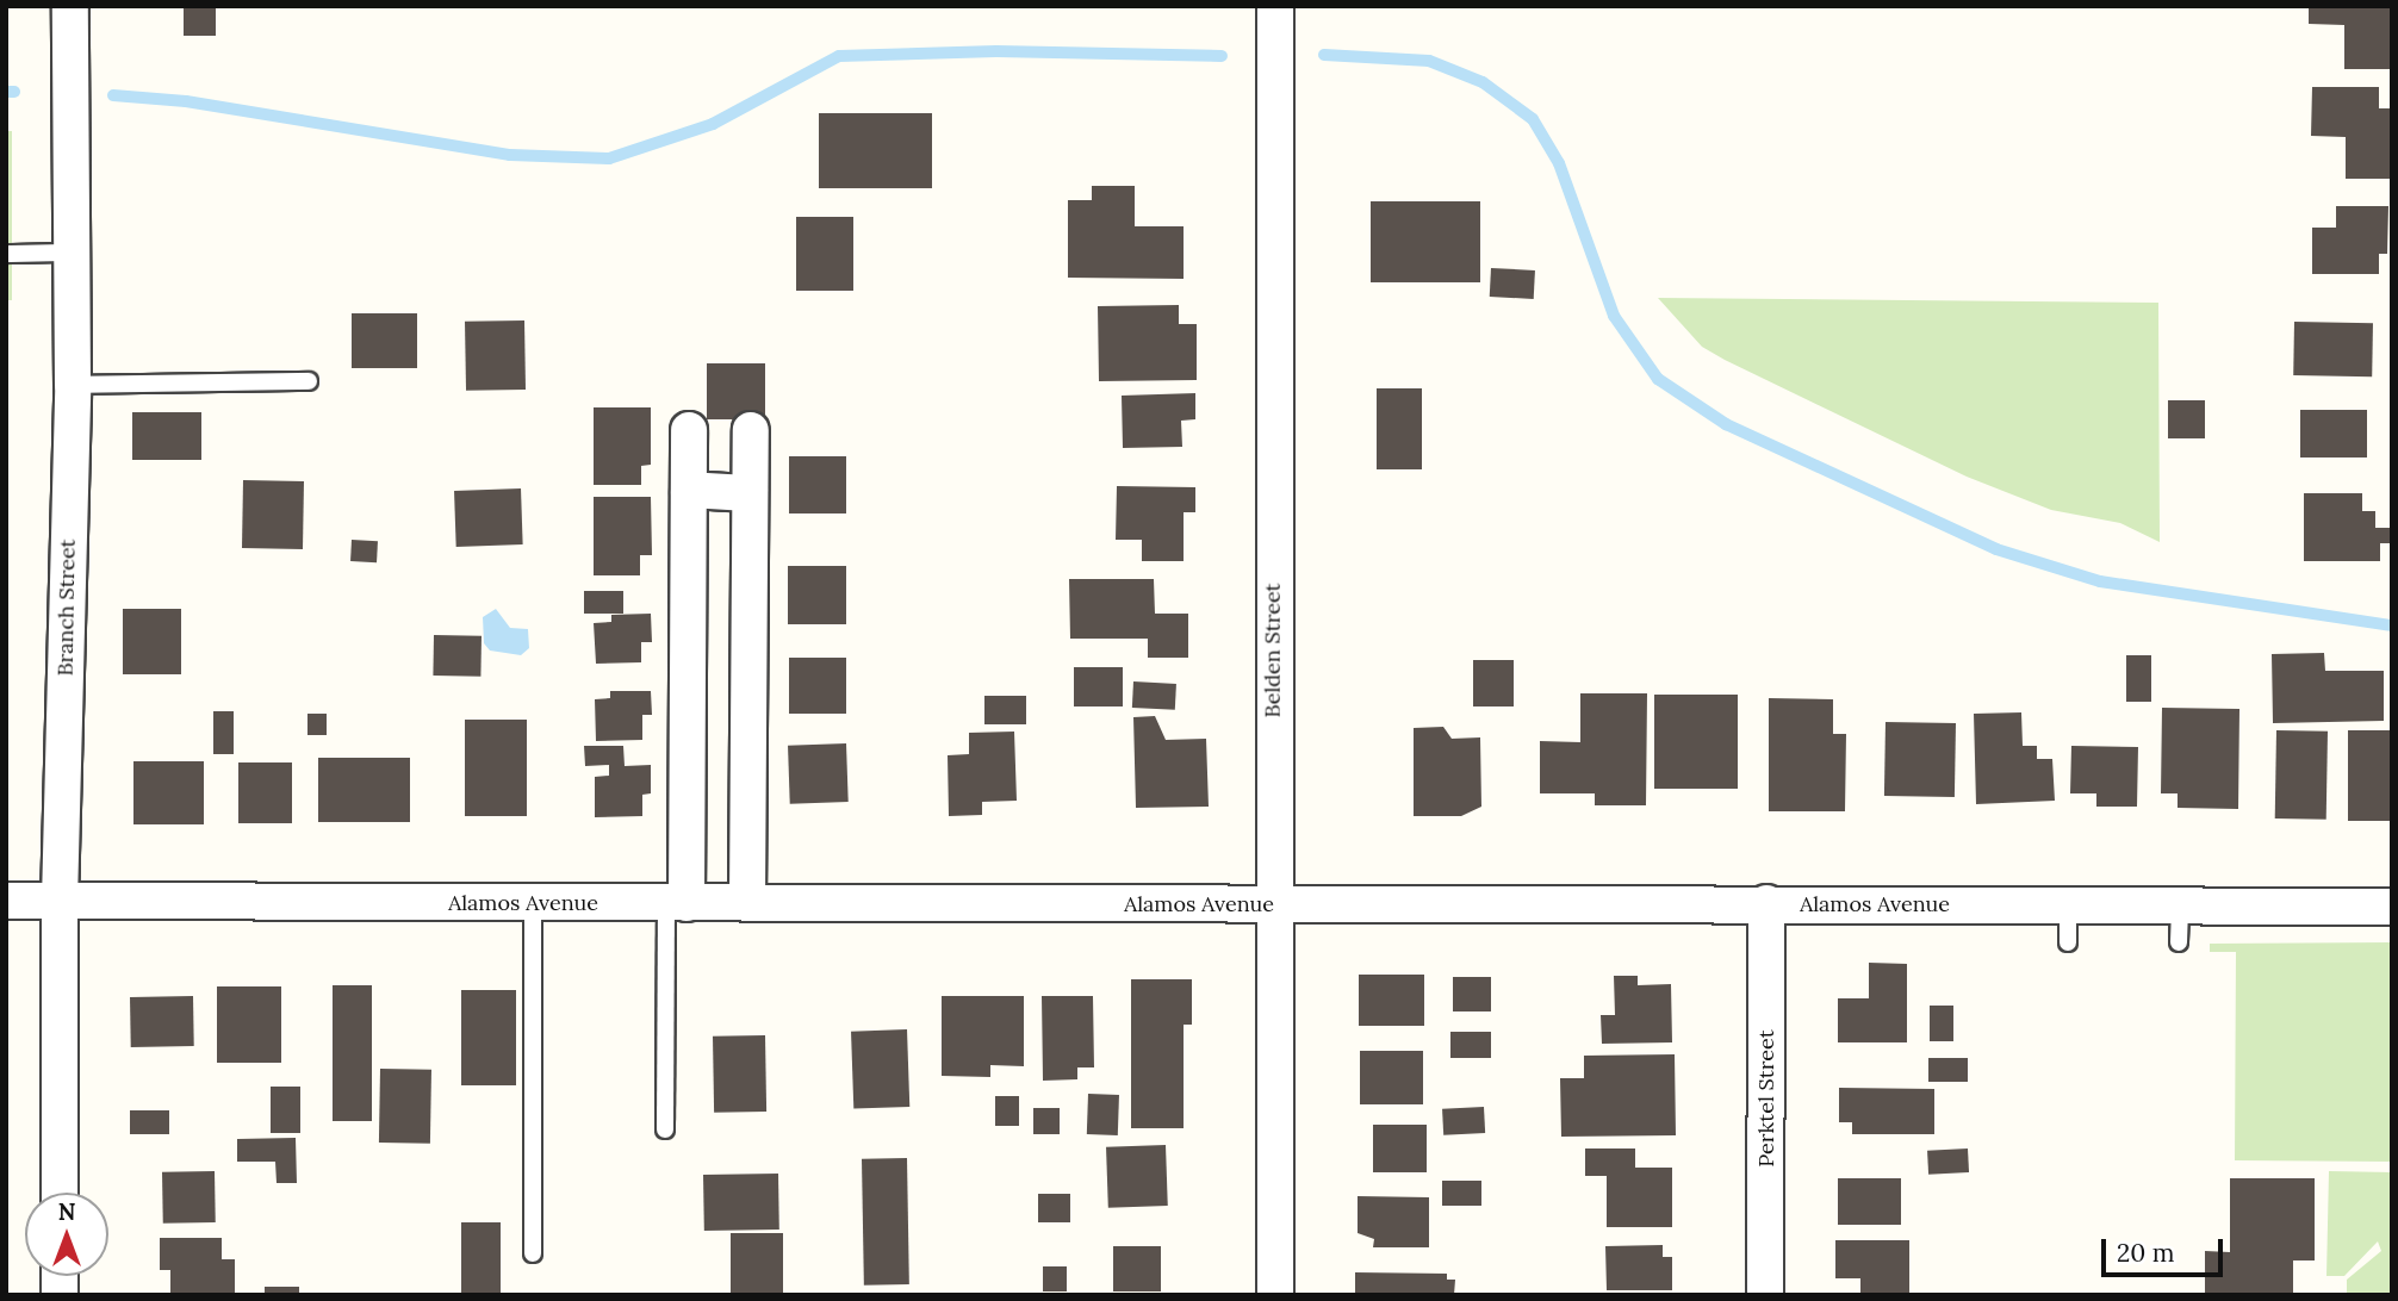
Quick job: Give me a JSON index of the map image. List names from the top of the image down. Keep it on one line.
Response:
{"streets":{"street":["Branch Street","Belden Street","Alamos Avenue","Perktel Street"]},"crossings":[["Branch Street","Alamos Avenue"],["Belden Street","Alamos Avenue"],["Alamos Avenue","Perktel Street"]],"scale_bar":"20 m","north":"top"}
